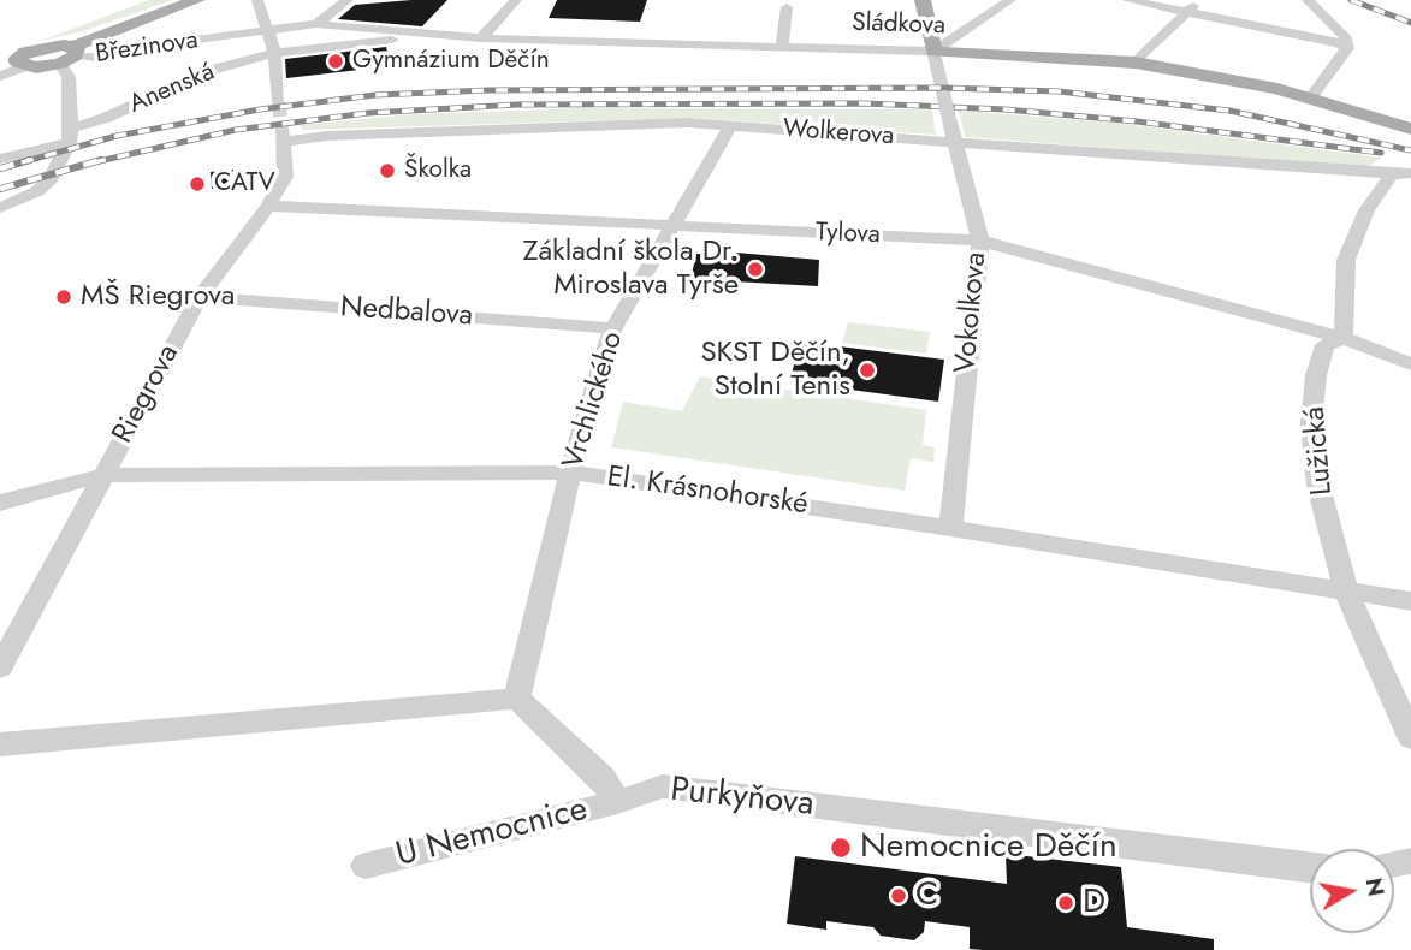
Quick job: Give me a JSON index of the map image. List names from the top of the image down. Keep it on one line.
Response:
{"streets":{"main road":["Sládkova"],"street":["Březinova","Anenská","Wolkerova","Tylova","Nedbalova","Vokolkova","Riegrova","Vrchlického","Lužická","El. Krásnohorské","Purkyňova","U Nemocnice"]},"crossings":[["Sládkova","Březinova"],["Sládkova","Anenská"],["Sládkova","Vokolkova"],["Březinova","Anenská"],["Wolkerova","Vokolkova"],["Wolkerova","Riegrova"],["Wolkerova","Vrchlického"],["Tylova","Vokolkova"],["Tylova","Riegrova"],["Tylova","Vrchlického"],["Tylova","Lužická"],["Nedbalova","Riegrova"],["Nedbalova","Vrchlického"],["Vokolkova","El. Krásnohorské"],["Riegrova","El. Krásnohorské"],["Vrchlického","El. Krásnohorské"],["Lužická","El. Krásnohorské"],["Purkyňova","U Nemocnice"]],"places":["Gymnázium Děčín","Školka","CATV","Základní škola Dr. Miroslava Tyrše","MŠ Riegrova","SKST Děčín, Stolní Tenis","Nemocnice Děčín","C","D"],"north":"right"}
